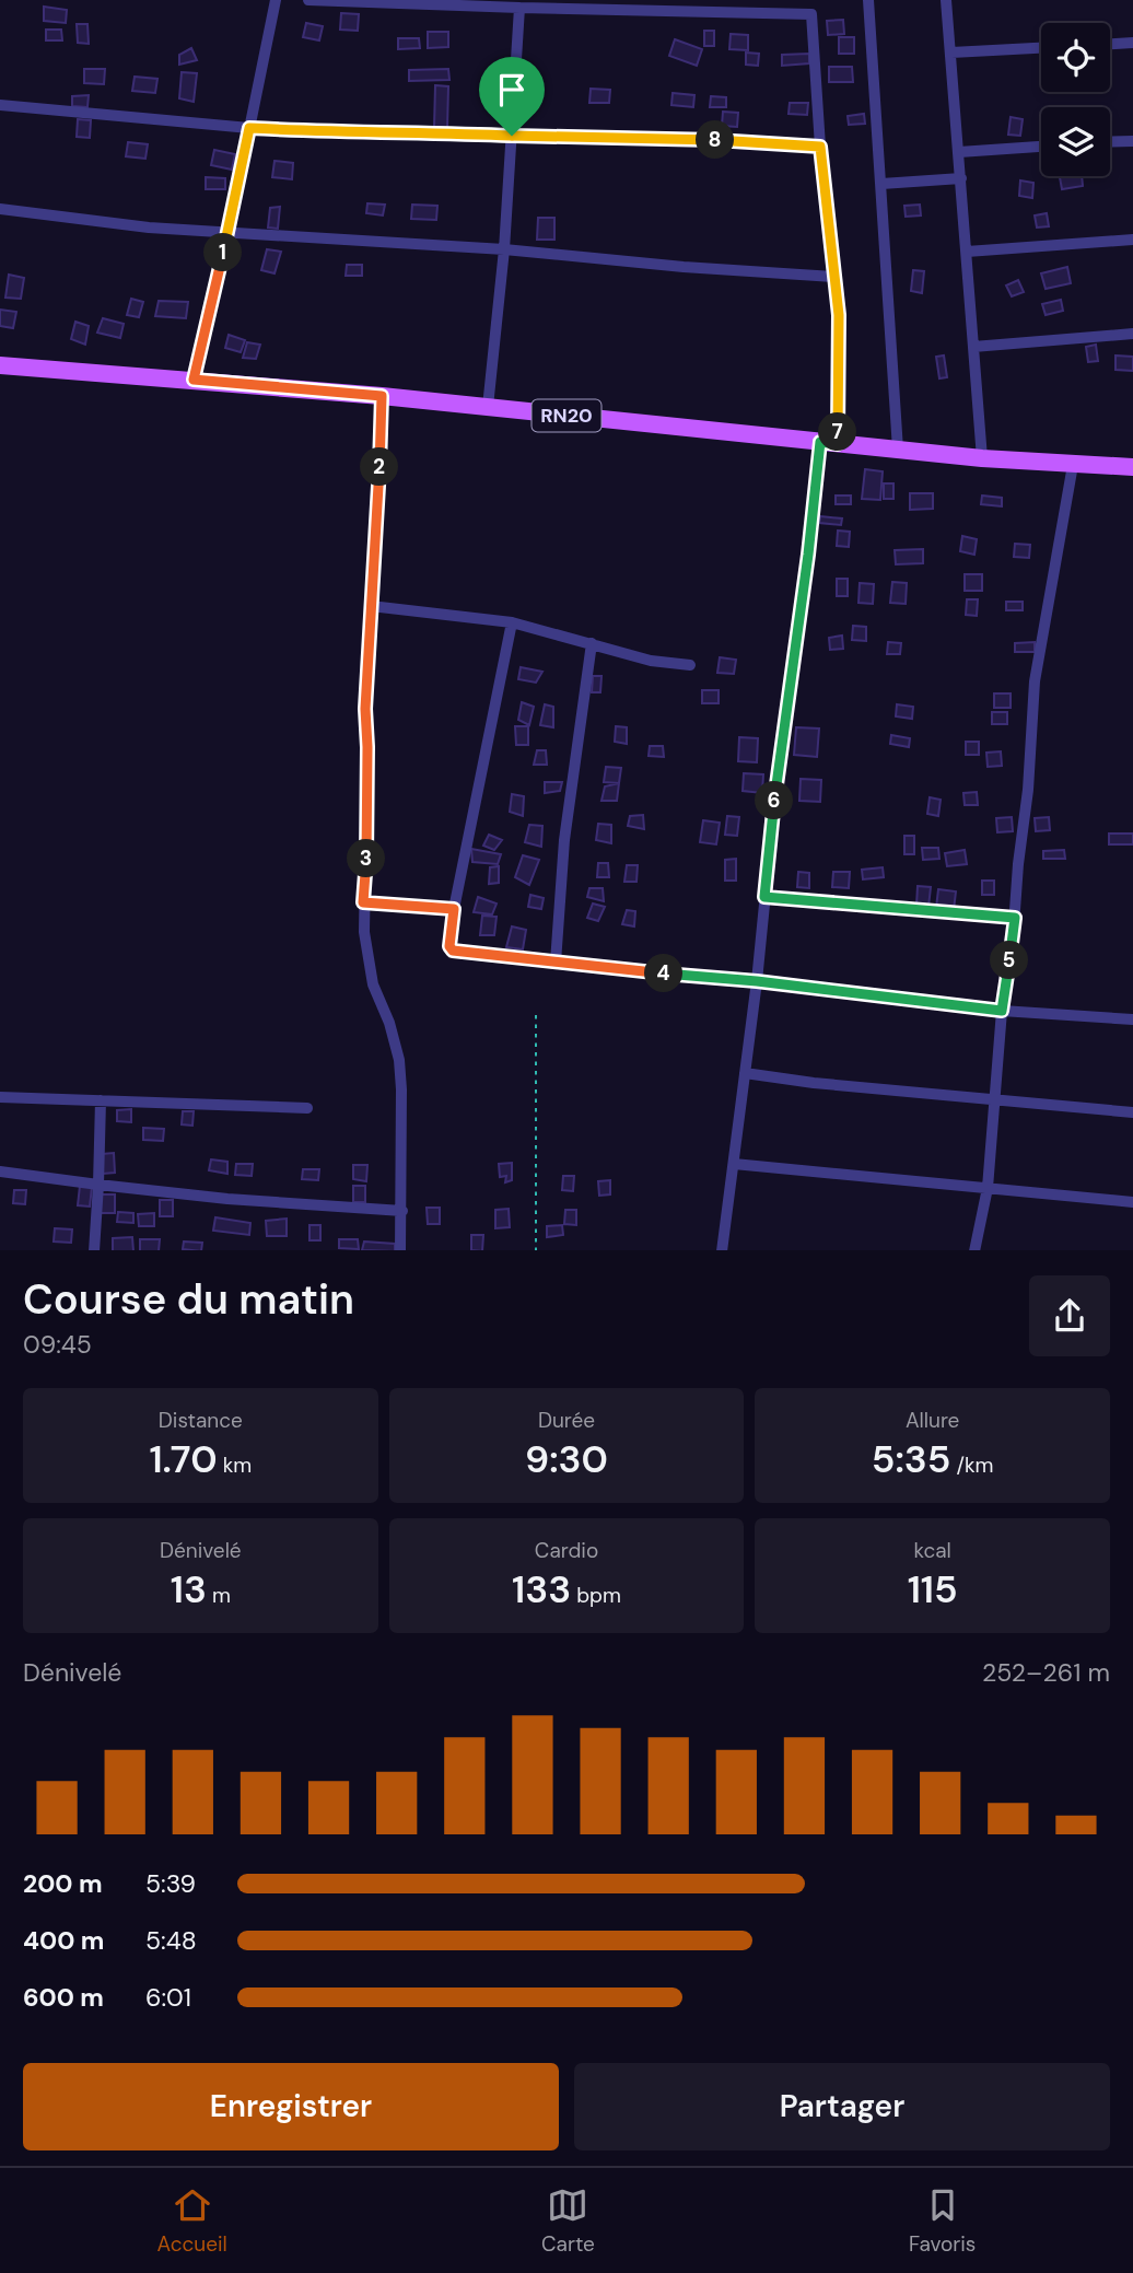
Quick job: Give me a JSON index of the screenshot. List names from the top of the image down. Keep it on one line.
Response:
{"streets":{"main road":["RN20"]},"page":{"pins":["8","1","7","2","6","3","5","4"],"heading":["Course du matin","09:45"],"stats":[["Distance","1.70 km"],["Durée","9:30"],["Allure","5:35 /km"],["Dénivelé","13 m"],["Cardio","133 bpm"],["kcal","115"]],"chart":["Dénivelé","252–261 m"],"list":[{"name":"200 m","note":"5:39"},{"name":"400 m","note":"5:48"},{"name":"600 m","note":"6:01"}],"buttons":["Enregistrer","Partager"],"tabs":["Accueil","Carte","Favoris"]}}
